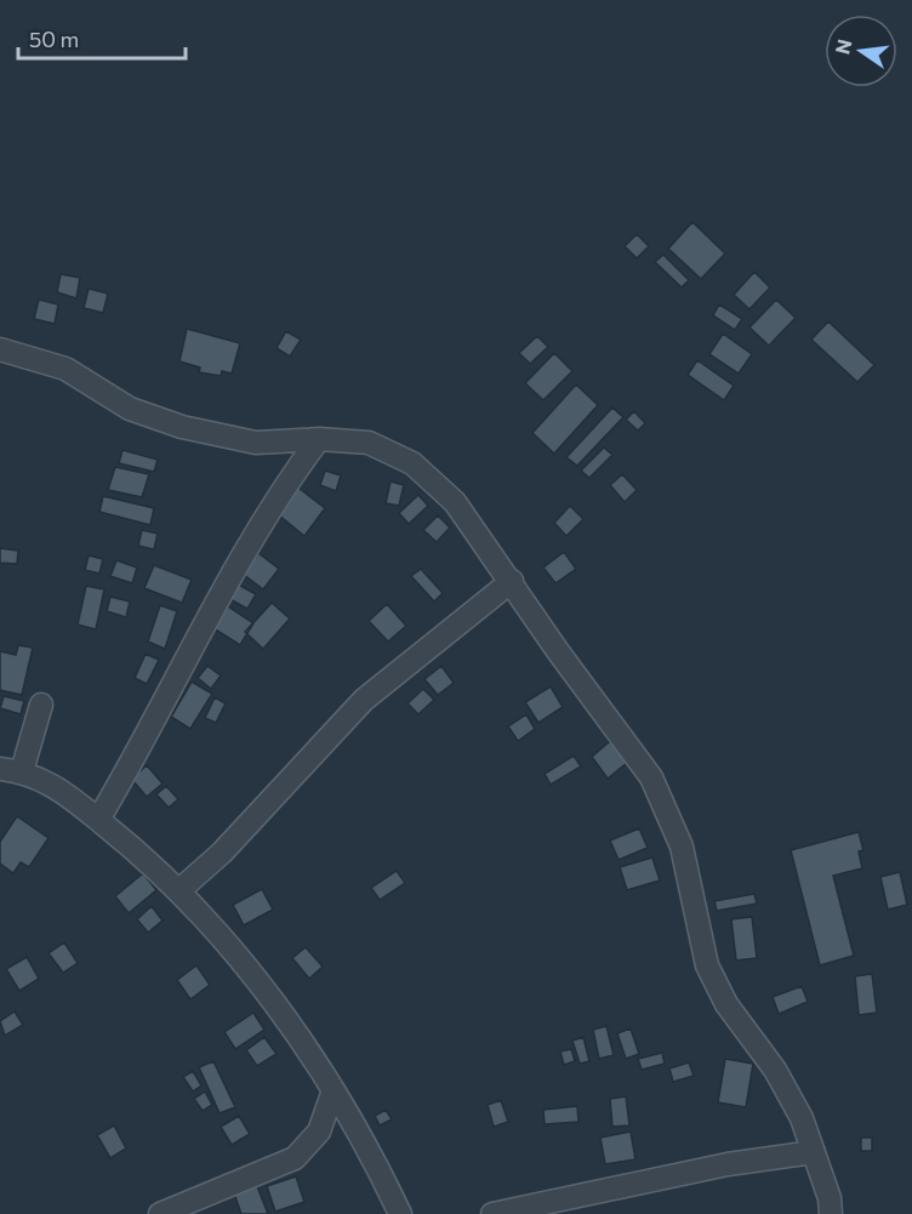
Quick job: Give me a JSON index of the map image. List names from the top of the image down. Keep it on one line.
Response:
{"scale_bar":"50 m","north":"left"}
